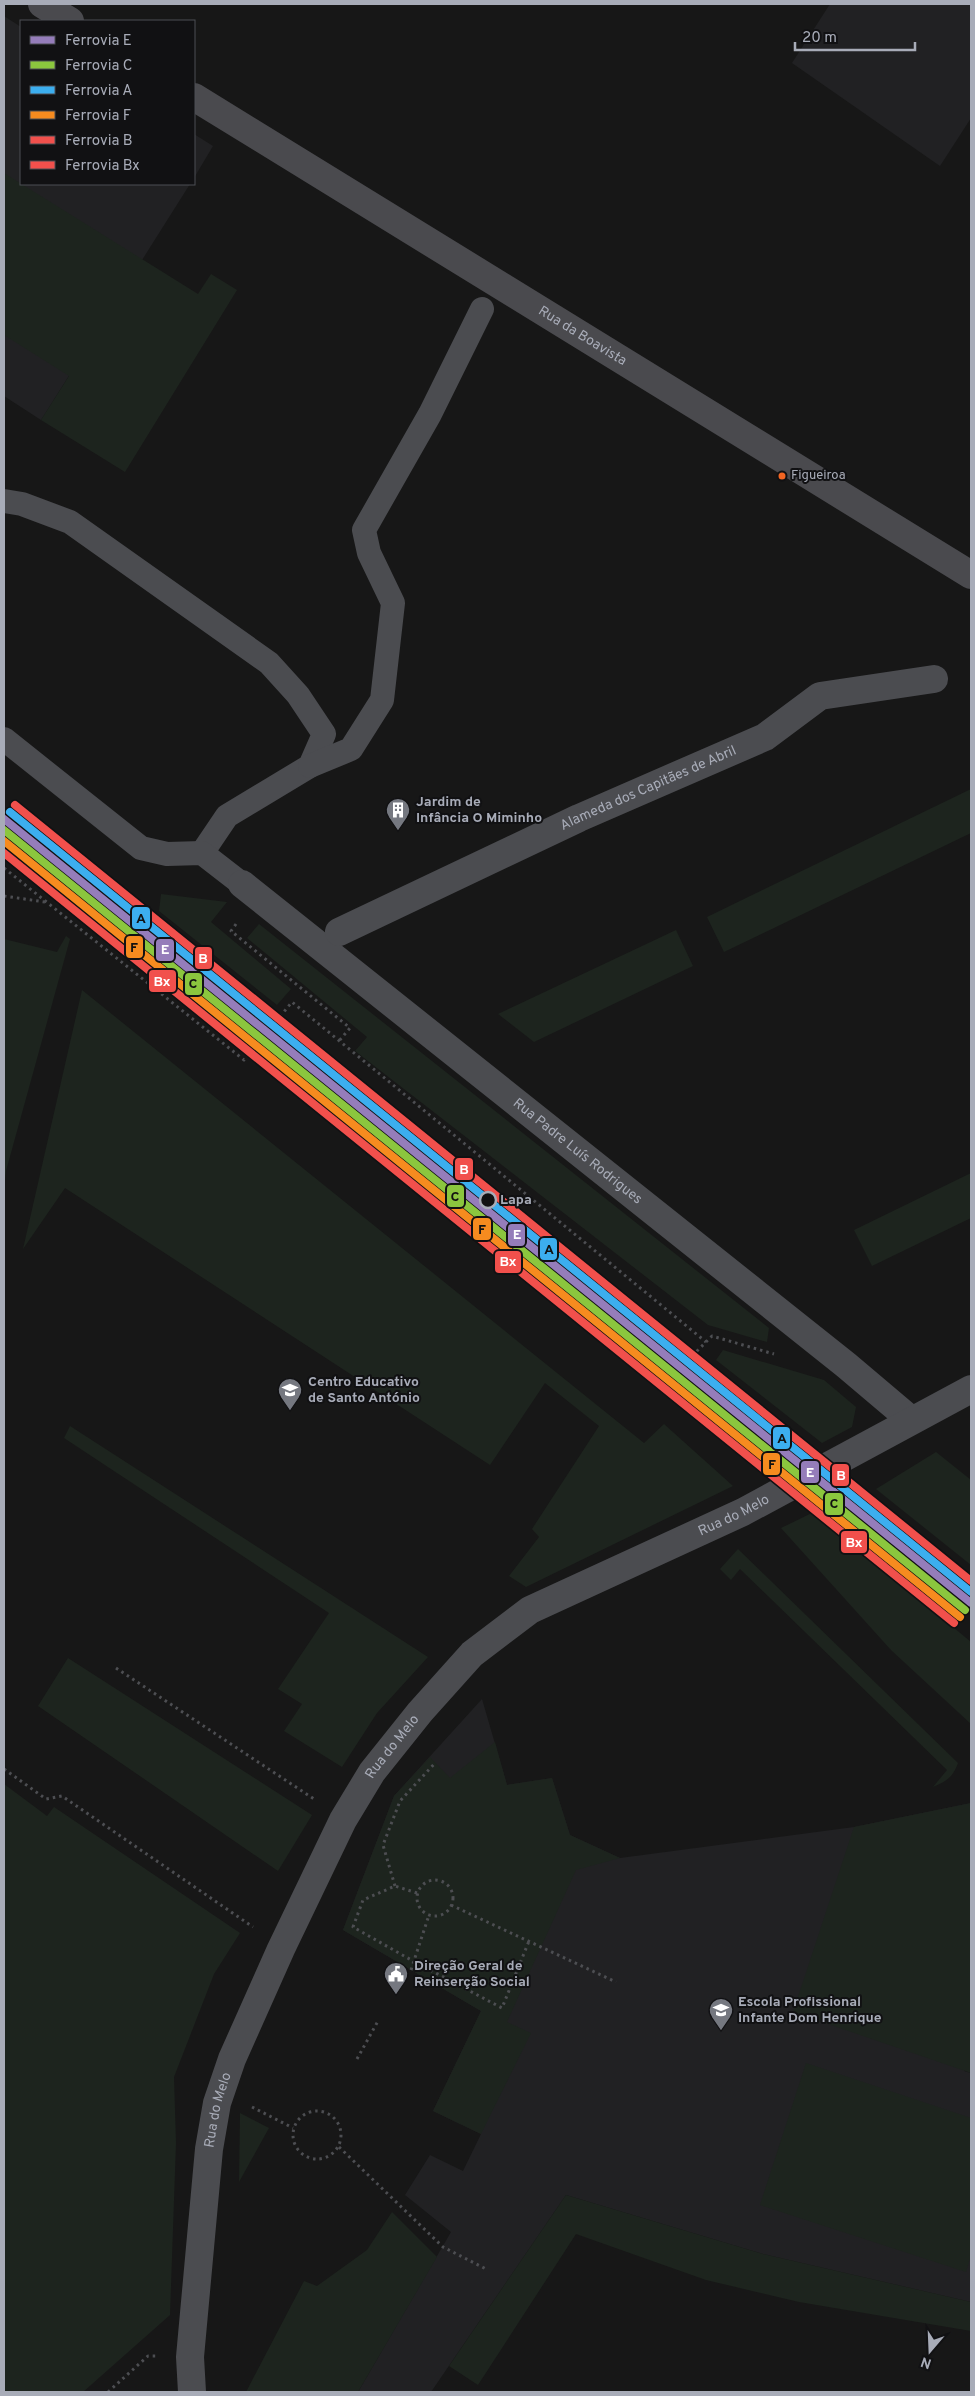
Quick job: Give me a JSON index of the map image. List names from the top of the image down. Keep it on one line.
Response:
{"streets":{"main road":["Rua da Boavista"],"street":["Alameda dos Capitães de Abril","Rua Padre Luís Rodrigues","Rua do Melo"]},"crossings":[["Rua Padre Luís Rodrigues","Rua do Melo"]],"places":{"other":["Figueiroa","Lapa"],"building":["Jardim de Infância O Miminho"],"school or university":["Centro Educativo de Santo António","Escola Profissional Infante Dom Henrique"],"public building":["Direção Geral de Reinserção Social"]},"lines":["rail line B","rail line A","rail line E","rail line C","rail line F","rail line Bx"],"legend":["Ferrovia E","Ferrovia C","Ferrovia A","Ferrovia F","Ferrovia B","Ferrovia Bx"],"scale_bar":"20 m","north":"bottom"}
